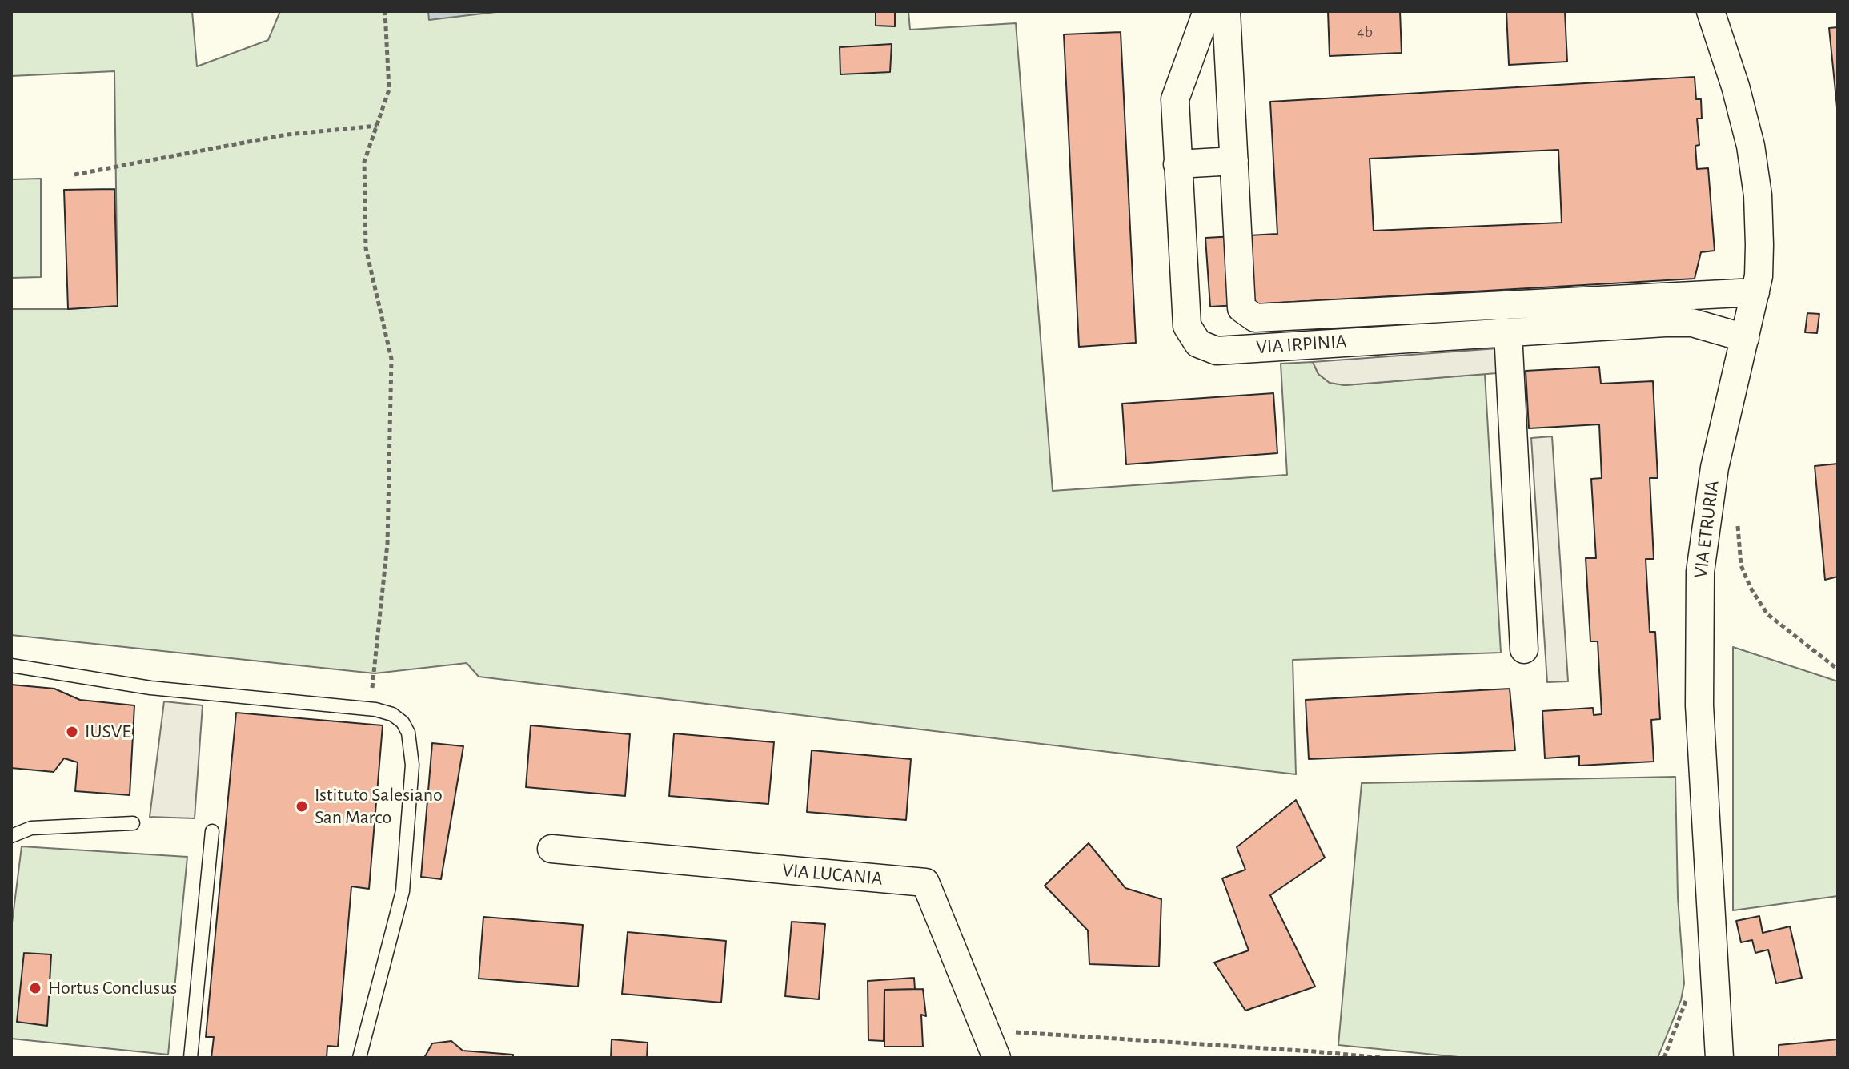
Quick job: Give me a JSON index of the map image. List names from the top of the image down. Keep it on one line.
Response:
{"streets":{"street":["VIA IRPINIA","VIA ETRURIA","VIA LUCANIA"]},"crossings":[["VIA IRPINIA","VIA ETRURIA"]],"places":["IUSVE","Istituto Salesiano San Marco","Hortus Conclusus"],"house_numbers":["4b"]}
